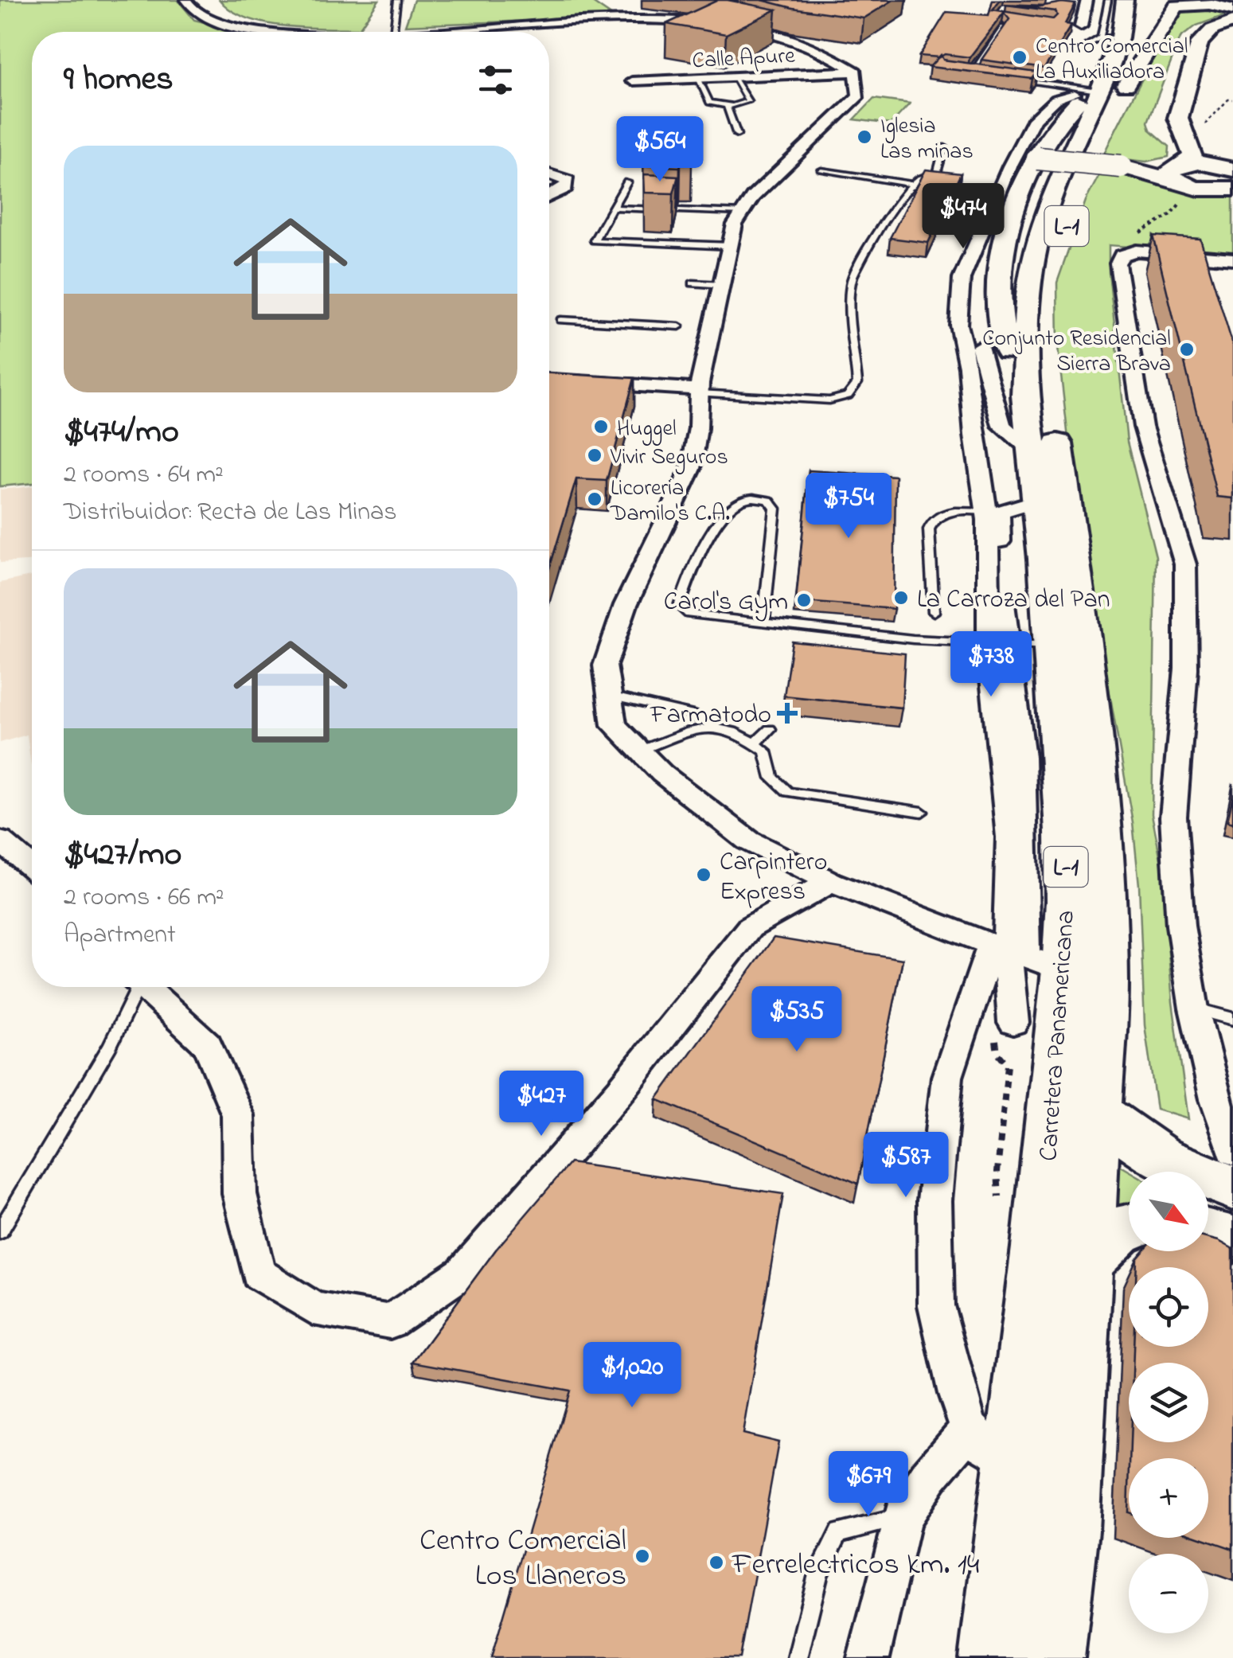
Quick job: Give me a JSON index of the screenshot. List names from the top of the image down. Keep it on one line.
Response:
{"streets":{"main road":["L-1","Carretera Panamericana"],"street":["Calle Apure"]},"crossings":[["L-1","Carretera Panamericana"]],"places":{"other":["Centro Comercial La Auxiliadora","Iglesia Las minas","Conjunto Residencial Sierra Brava","Huggel","Vivir Seguros","Licoreria Damilo's C.A.","La Carroza del Pan","Carol's Gym","Carpintero Express","Centro Comercial Los Llaneros","Ferrelectricos km. 14"],"health":["Farmatodo"]},"north":"bottom right","page":{"heading":"9 homes","price":["$564","$474","$754","$738","$535","$427","$587","$1,020","$679"],"list":[{"name":"$474/mo","note":"2 rooms · 64 m² · Distribuidor: Recta de Las Minas"},{"name":"$427/mo","note":"2 rooms · 66 m² · Apartment"}],"map_buttons":["+","−"]}}
